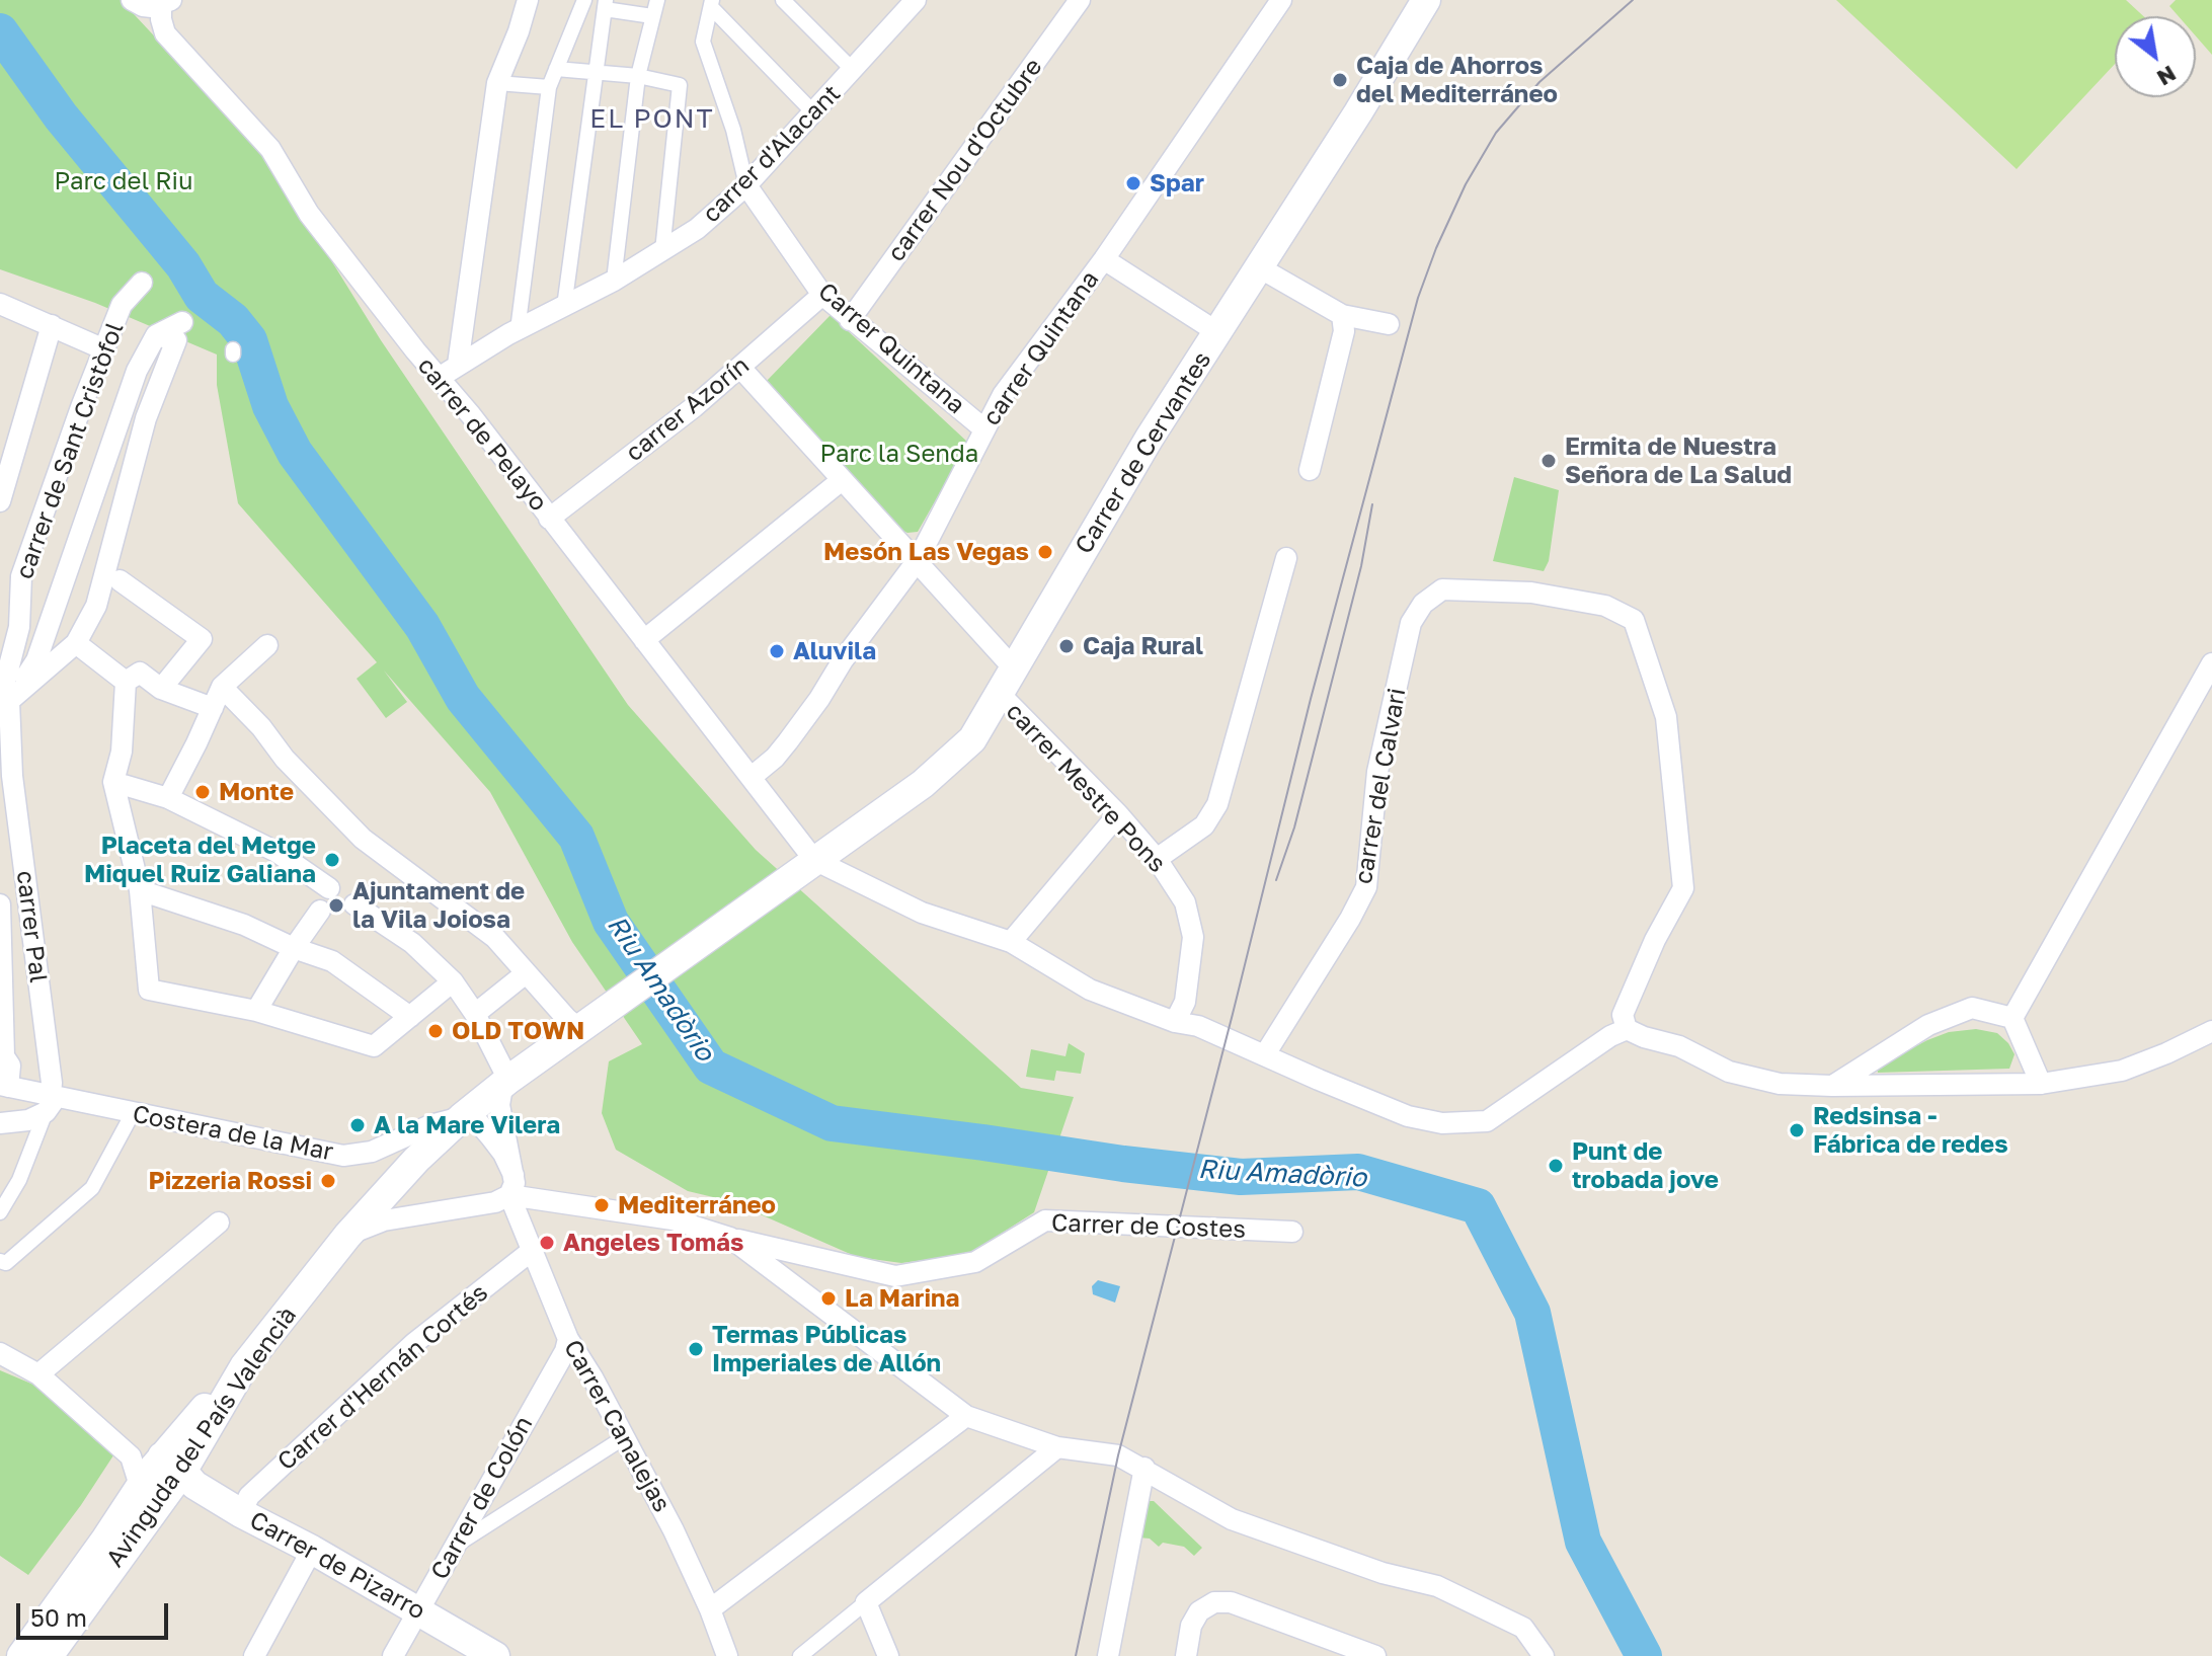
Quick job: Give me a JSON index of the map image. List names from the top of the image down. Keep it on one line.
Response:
{"streets":{"main road":["Carrer de Cervantes","Avinguda del País Valencià","Carrer de Pizarro"],"street":["carrer d'Alacant","carrer Nou d'Octubre","Carrer Quintana","carrer Quintana","carrer Azorín","carrer de Pelayo","carrer de Sant Cristòfol","carrer del Calvari","carrer Mestre Pons","carrer Pal","Costera de la Mar","Carrer de Costes","Carrer d'Hernán Cortés","Carrer Canalejas","Carrer de Colón"]},"crossings":[["carrer d'Alacant","Carrer Quintana"],["carrer d'Alacant","carrer de Pelayo"],["carrer Nou d'Octubre","Carrer Quintana"],["Carrer Quintana","carrer Quintana"],["Carrer Quintana","carrer Azorín"],["carrer Quintana","carrer de Pelayo"],["carrer Azorín","carrer de Pelayo"],["carrer de Pelayo","Carrer de Cervantes"],["carrer de Pelayo","Avinguda del País Valencià"],["carrer de Sant Cristòfol","carrer Pal"],["Carrer de Cervantes","carrer Mestre Pons"],["Carrer de Cervantes","Avinguda del País Valencià"],["carrer Pal","Costera de la Mar"],["Costera de la Mar","Avinguda del País Valencià"],["Carrer de Costes","Carrer Canalejas"],["Carrer d'Hernán Cortés","Carrer Canalejas"],["Carrer d'Hernán Cortés","Carrer de Pizarro"],["Carrer Canalejas","Carrer de Colón"],["Avinguda del País Valencià","Carrer de Pizarro"],["Carrer de Colón","Carrer de Pizarro"]],"districts":["EL PONT"],"water":["Riu Amadòrio"],"parks":["Parc del Riu","Parc la Senda"],"places":["Caja de Ahorros del Mediterráneo","Spar","Ermita de Nuestra Señora de La Salud","Mesón Las Vegas","Caja Rural","Aluvila","Monte","Placeta del Metge Miquel Ruiz Galiana","Ajuntament de la Vila Joiosa","OLD TOWN","A la Mare Vilera","Redsinsa - Fábrica de redes","Punt de trobada jove","Pizzeria Rossi","Mediterráneo","Angeles Tomás","La Marina","Termas Públicas Imperiales de Allón"],"scale_bar":"50 m","north":"bottom right"}
